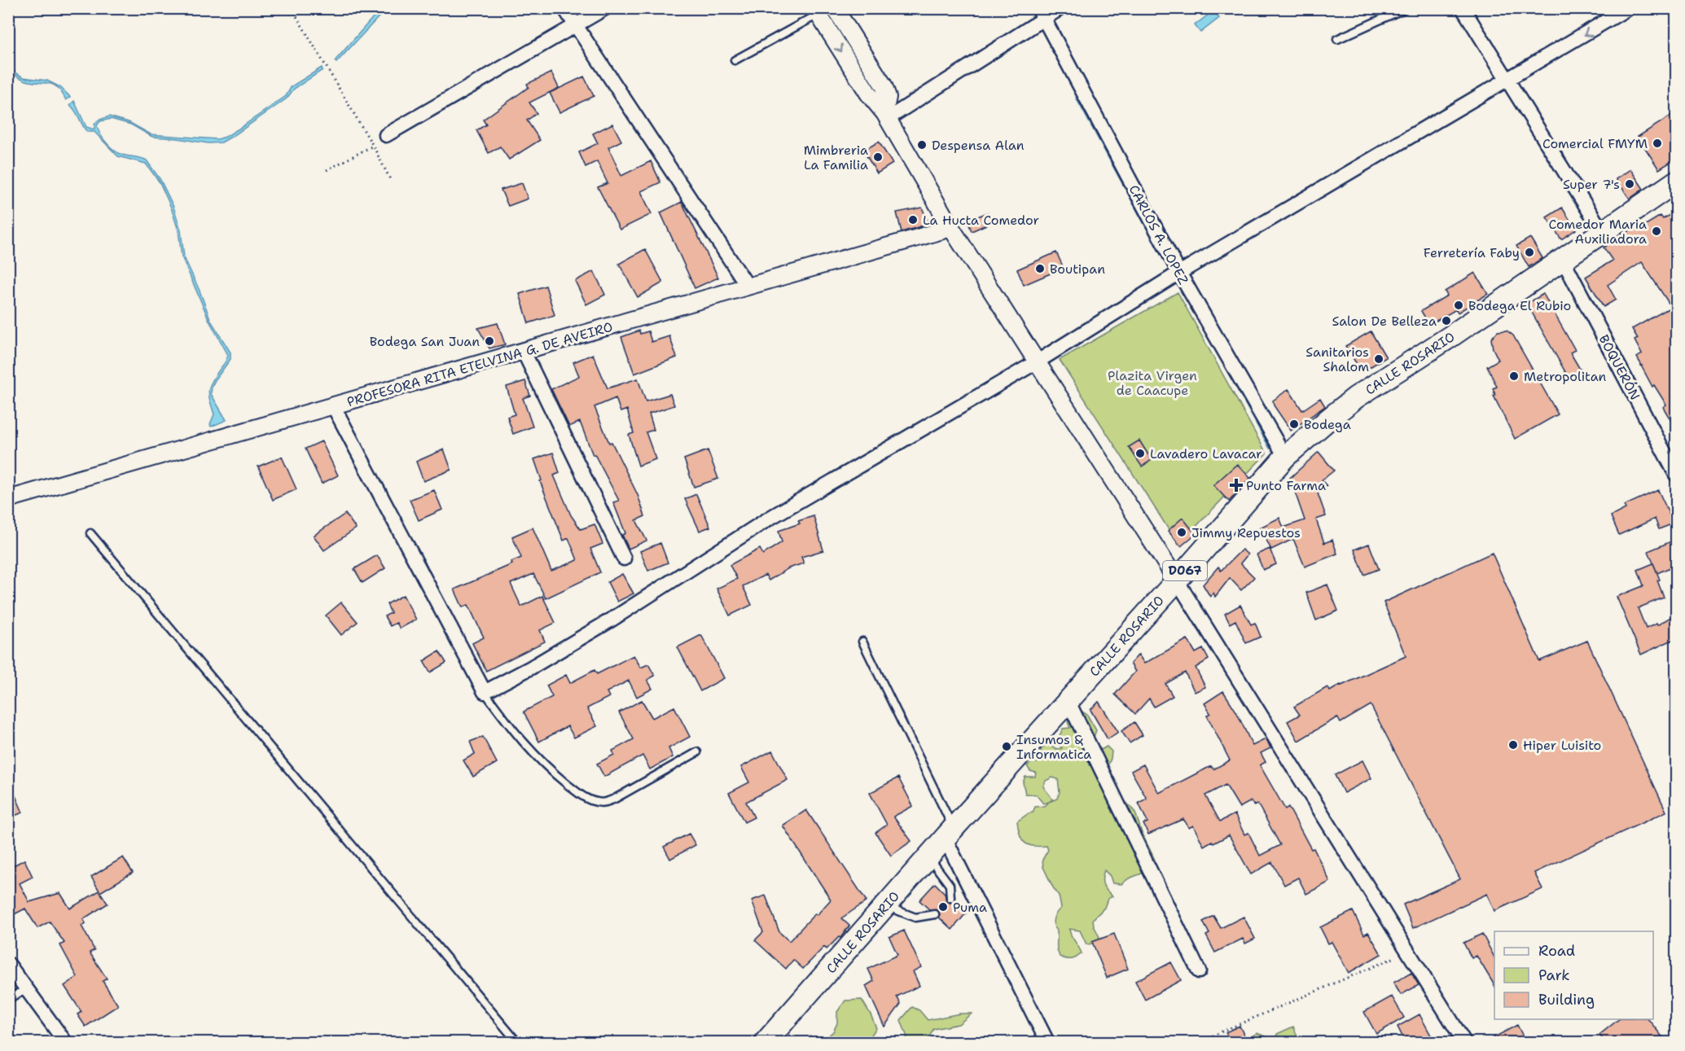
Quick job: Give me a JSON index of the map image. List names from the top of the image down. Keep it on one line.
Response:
{"streets":{"main road":["CALLE ROSARIO","D067"],"street":["CARLOS A. LOPEZ","PROFESORA RITA ETELVINA G. DE AVEIRO","BOQUERÓN"]},"crossings":[["CARLOS A. LOPEZ","CALLE ROSARIO"],["CALLE ROSARIO","BOQUERÓN"]],"parks":["Plazita Virgen de Caacupe"],"places":{"other":["Comercial FMYM","Despensa Alan","Mimbreria La Familia","Super 7's","La Hucta Comedor","Comedor Maria Auxiliadora","Ferretería Faby","Boutipan","Bodega El Rubio","Salon De Belleza","Bodega San Juan","Sanitarios Shalom","Metropolitan","Bodega","Lavadero Lavacar","Jimmy Repuestos","Hiper Luisito","Insumos & Informatica","Puma"],"health":["Punto Farma"]},"legend":["Road","Park","Building"]}
